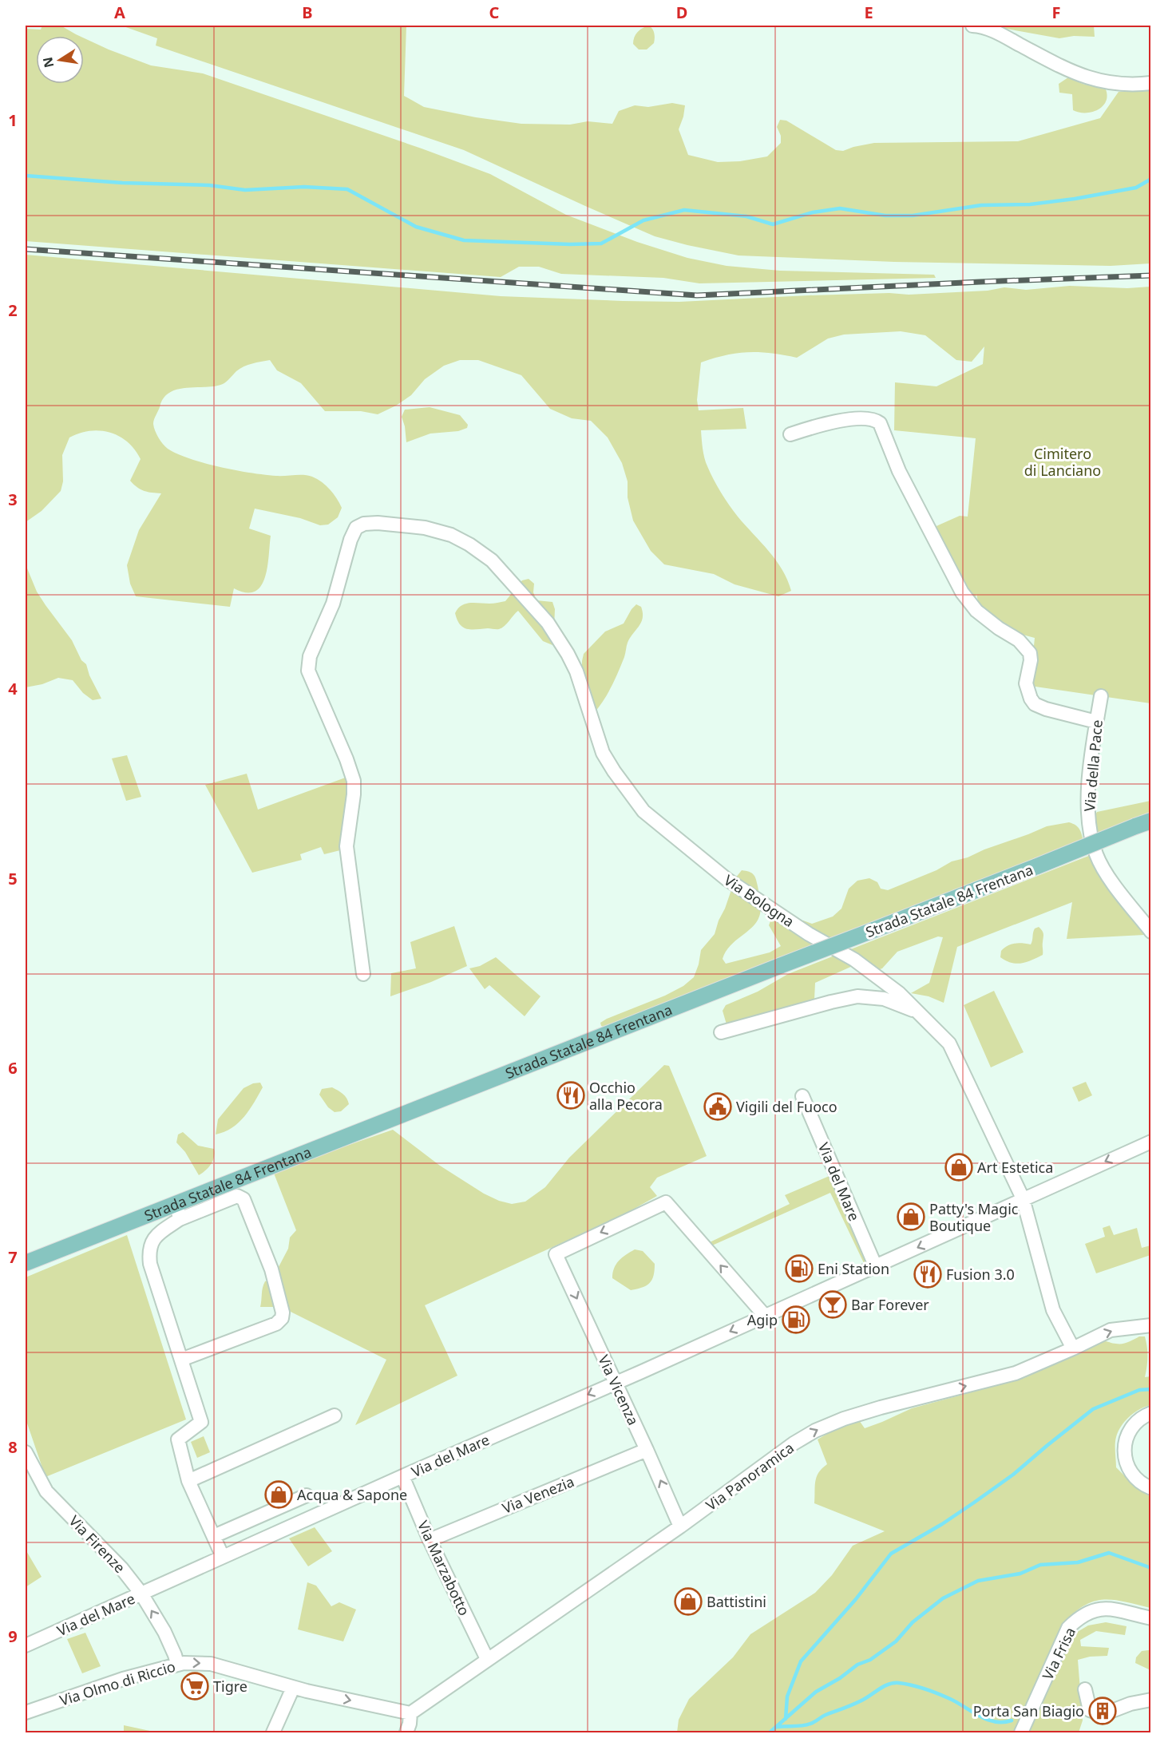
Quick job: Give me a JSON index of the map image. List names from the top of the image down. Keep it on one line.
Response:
{"streets":{"main road":["Strada Statale 84 Frentana"],"street":["Via della Pace","Via Bologna","Via del Mare","Via Vicenza","Via Panoramica","Via Venezia","Via Firenze","Via Marzabotto","Via Frisa","Via Olmo di Riccio"]},"crossings":[["Via Bologna","Via del Mare"],["Via Bologna","Via Panoramica"],["Via del Mare","Via Vicenza"],["Via del Mare","Via Firenze"],["Via del Mare","Via Marzabotto"],["Via Vicenza","Via Panoramica"],["Via Vicenza","Via Venezia"],["Via Panoramica","Via Marzabotto"],["Via Panoramica","Via Olmo di Riccio"],["Via Venezia","Via Marzabotto"],["Via Firenze","Via Olmo di Riccio"]],"one_way":["Via del Mare","Via Panoramica","Via Olmo di Riccio"],"parks":["Cimitero di Lanciano"],"places":{"restaurant":["Occhio alla Pecora","Fusion 3.0"],"public building":["Vigili del Fuoco"],"shop":["Art Estetica","Patty's Magic Boutique","Acqua & Sapone","Battistini"],"fuel station":["Eni Station","Agip"],"bar":["Bar Forever"],"supermarket":["Tigre"],"building":["Porta San Biagio"]},"north":"left","grid":{"columns":["A","B","C","D","E","F"],"rows":["1","2","3","4","5","6","7","8","9"]}}
